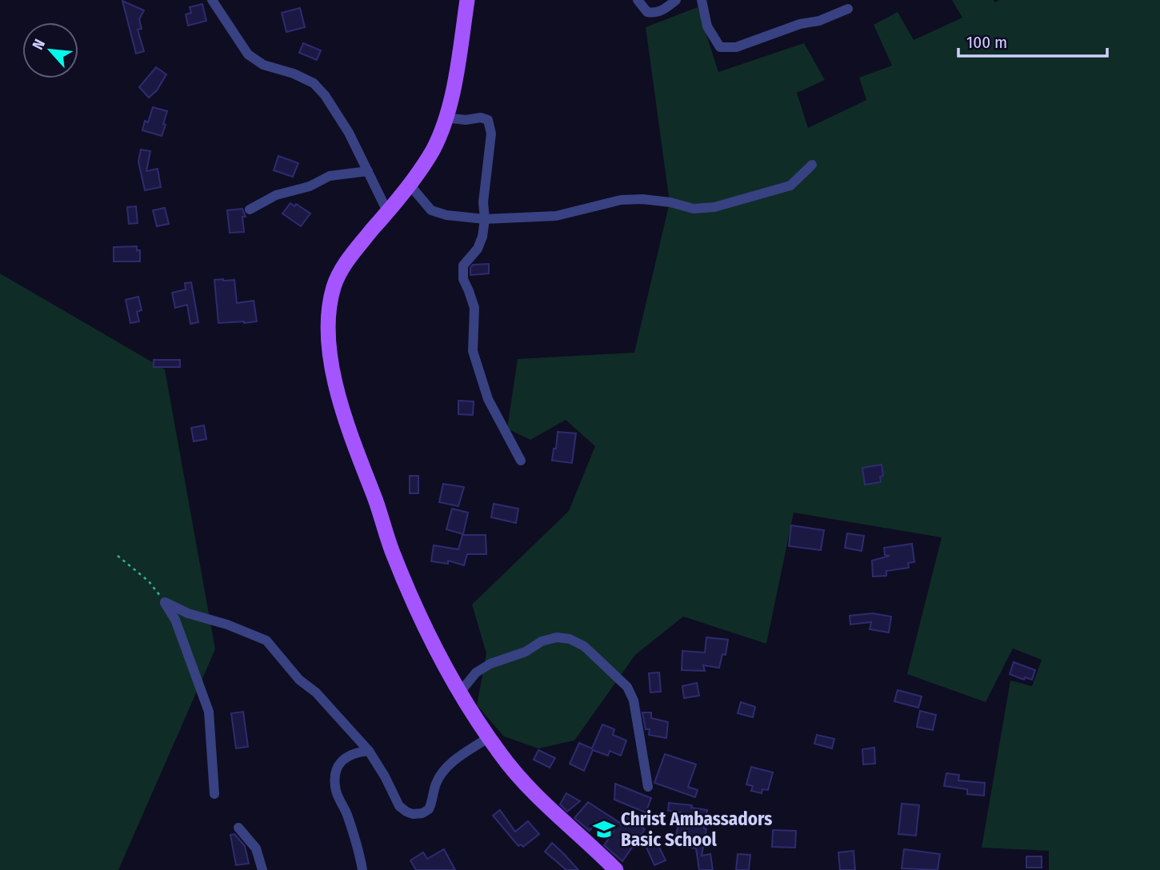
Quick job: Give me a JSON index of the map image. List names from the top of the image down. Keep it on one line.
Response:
{"places":{"school or university":["Christ Ambassadors Basic School"]},"scale_bar":"100 m","north":"top left"}
